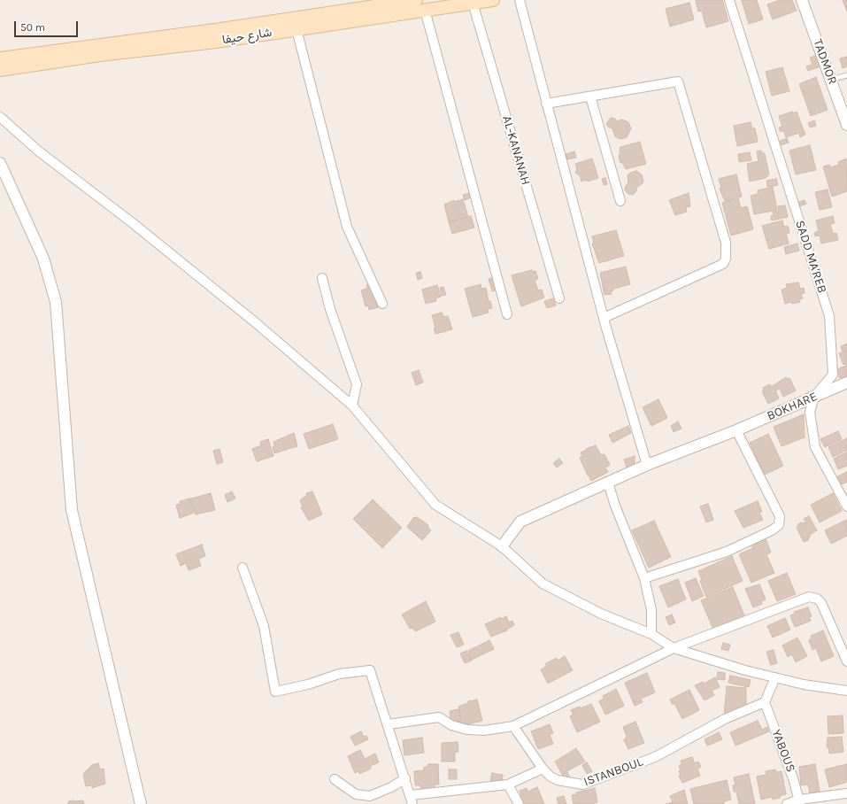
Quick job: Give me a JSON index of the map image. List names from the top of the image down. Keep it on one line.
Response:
{"streets":{"main road":["شارع حيفا"],"street":["TADMOR","AL-KANANAH","SADD MA'REB","BOKHARE","YABOUS","ISTANBOUL"]},"crossings":[["شارع حيفا","AL-KANANAH"],["SADD MA'REB","BOKHARE"],["YABOUS","ISTANBOUL"]],"scale_bar":"50 m"}
